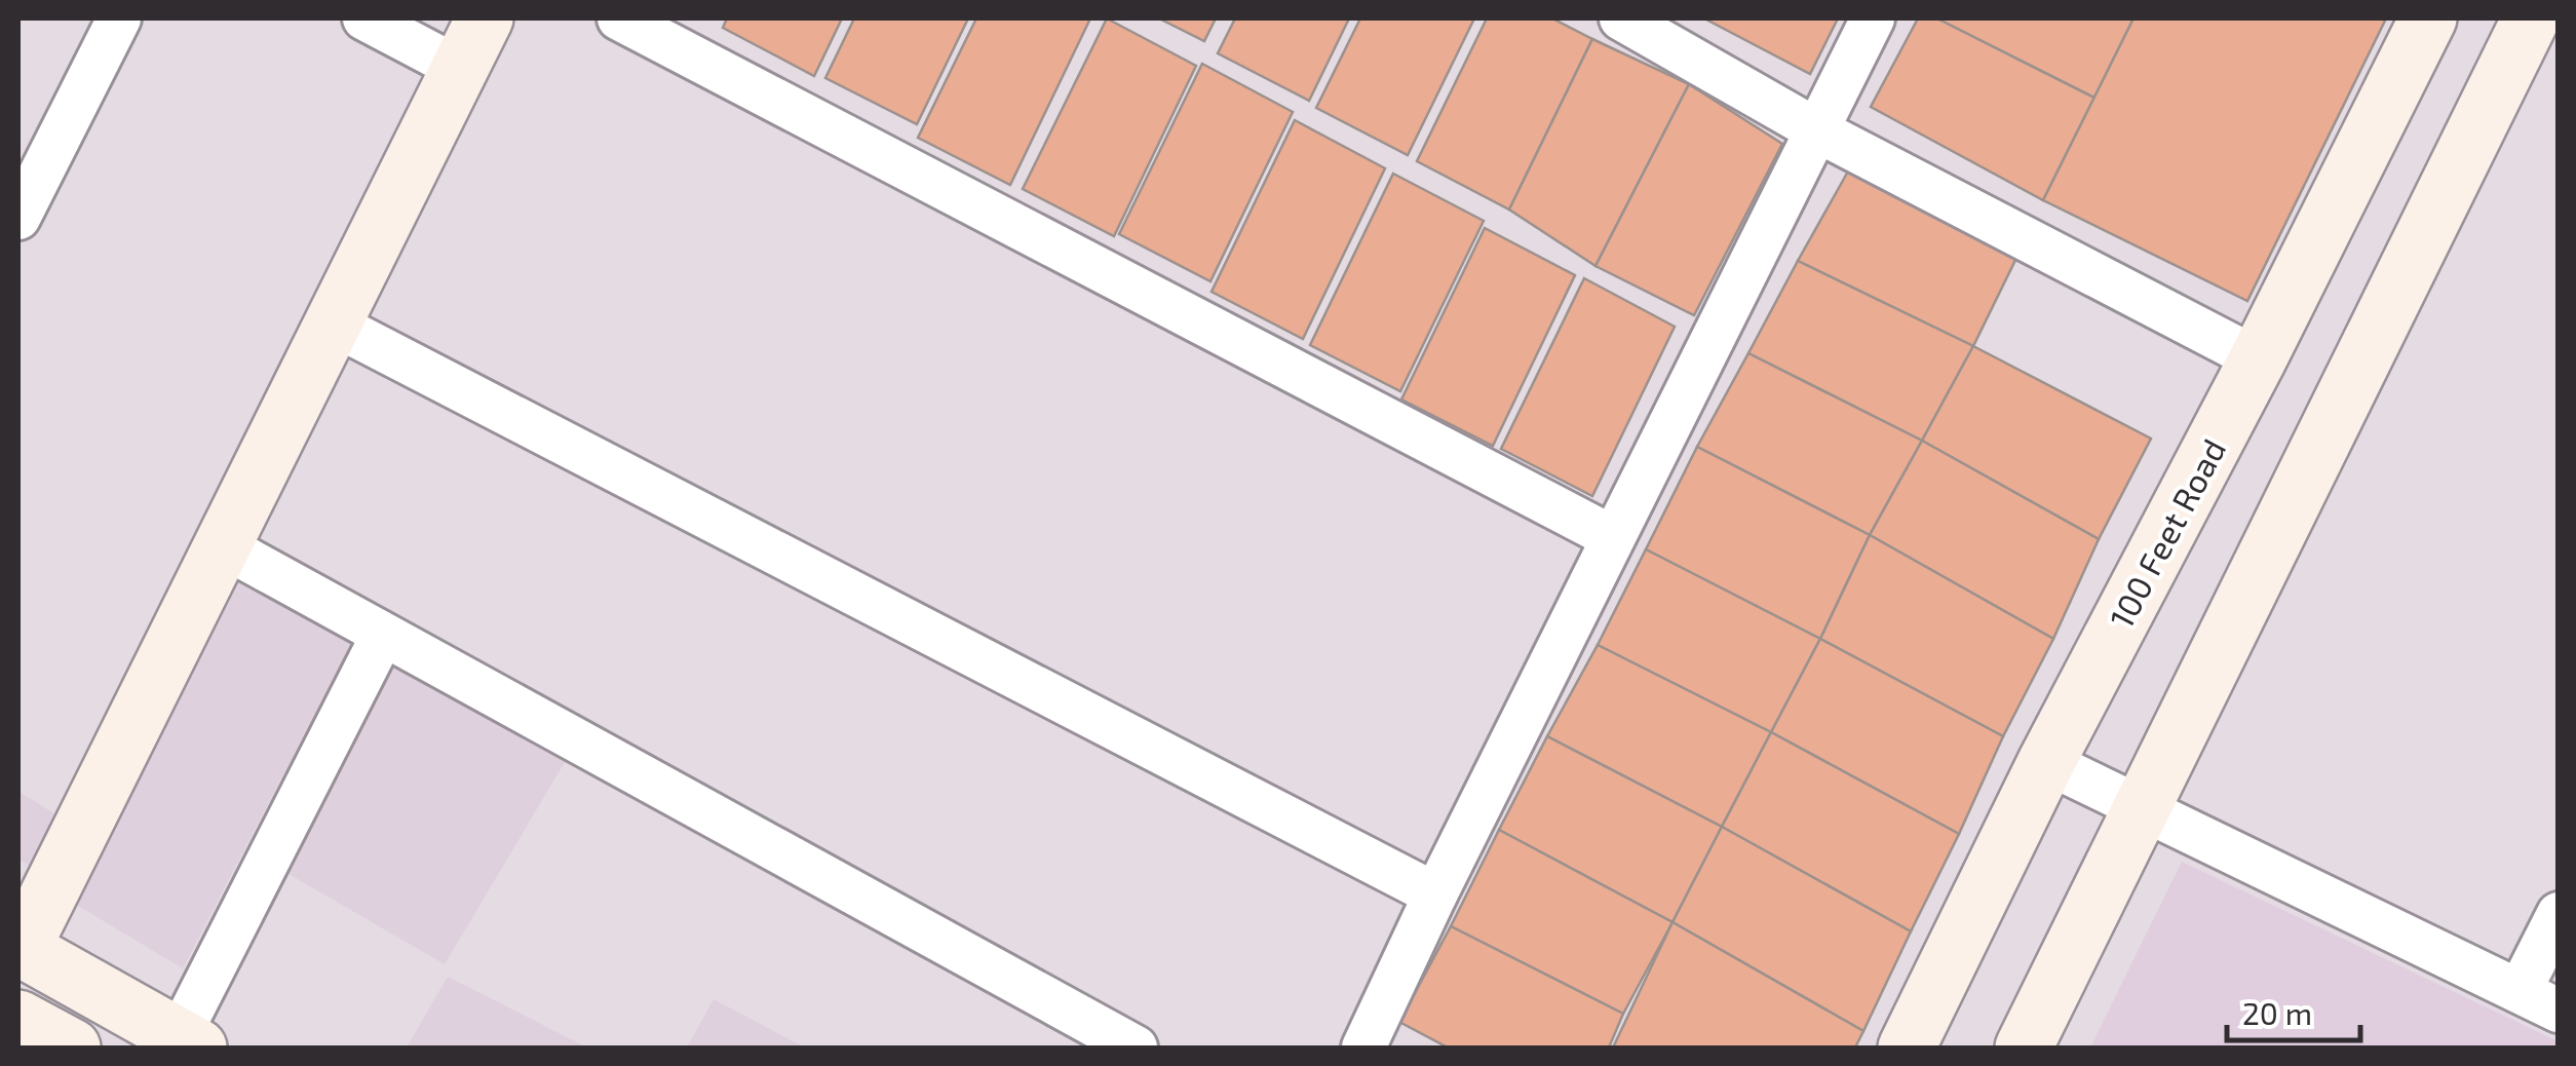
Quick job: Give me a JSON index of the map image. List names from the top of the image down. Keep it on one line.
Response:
{"streets":{"main road":["100 Feet Road"]},"scale_bar":"20 m"}
